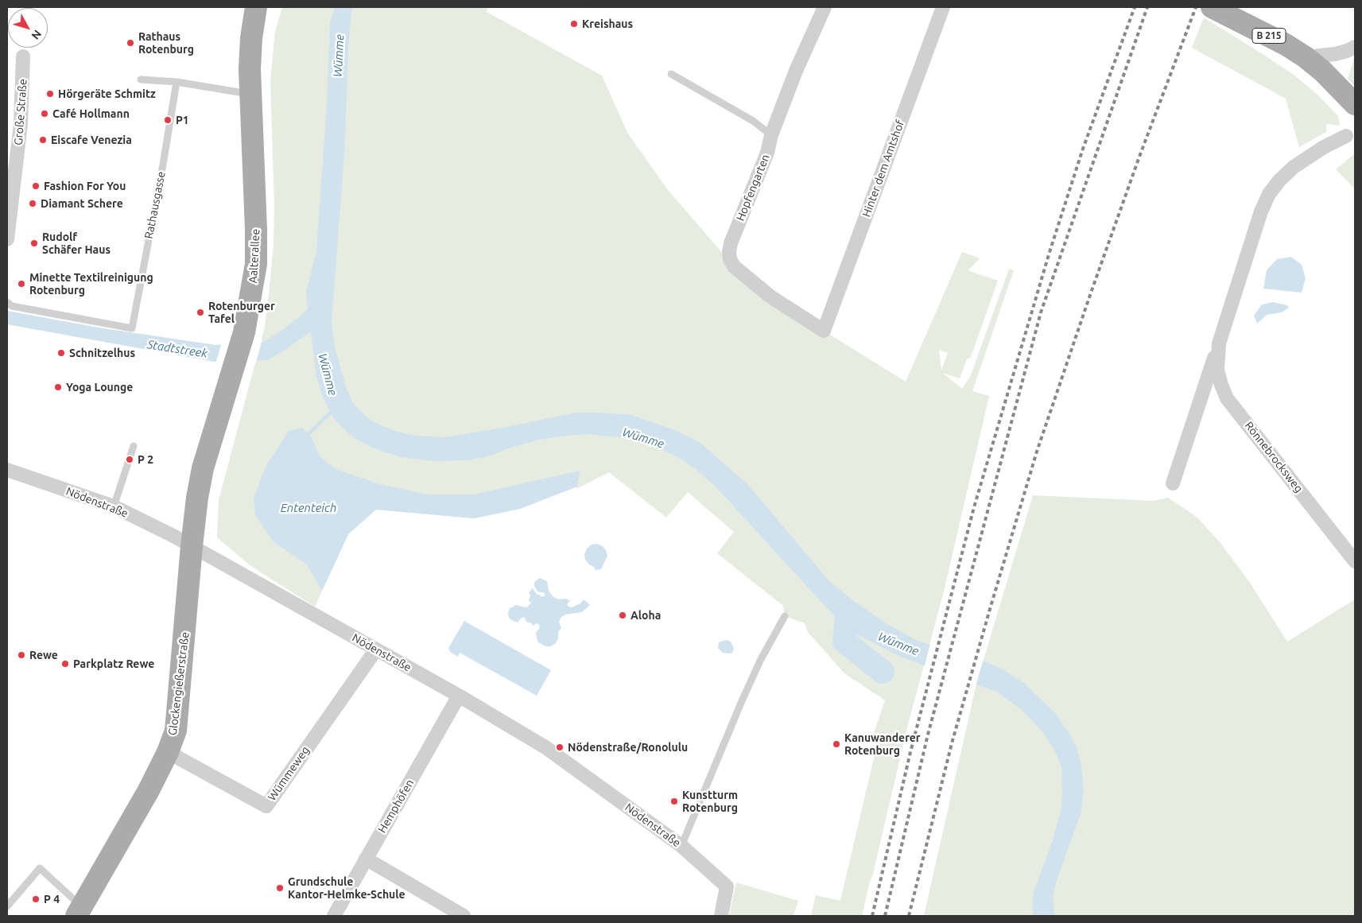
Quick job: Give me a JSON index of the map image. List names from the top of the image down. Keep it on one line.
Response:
{"streets":{"main road":["B 215","Aalterallee","Glockengießerstraße"],"street":["Große Straße","Hinter dem Amtshof","Hopfengarten","Rönnebrocksweg","Nödenstraße","Wümmeweg","Hemphöfen"],"lane":["Rathausgasse"]},"crossings":[["Hinter dem Amtshof","Hopfengarten"],["Aalterallee","Nödenstraße"],["Aalterallee","Glockengießerstraße"],["Nödenstraße","Glockengießerstraße"],["Nödenstraße","Wümmeweg"],["Nödenstraße","Hemphöfen"],["Glockengießerstraße","Wümmeweg"]],"water":["Wümme","Stadtstreek","Ententeich"],"places":["Kreishaus","Rathaus Rotenburg","Hörgeräte Schmitz","Café Hollmann","P1","Eiscafe Venezia","Fashion For You","Diamant Schere","Rudolf Schäfer Haus","Minette Textilreinigung Rotenburg","Rotenburger Tafel","Schnitzelhus","Yoga Lounge","P 2","Aloha","Rewe","Parkplatz Rewe","Kanuwanderer Rotenburg","Nödenstraße/Ronolulu","Kunstturm Rotenburg","Grundschule Kantor-Helmke-Schule","P 4"],"north":"bottom right"}
